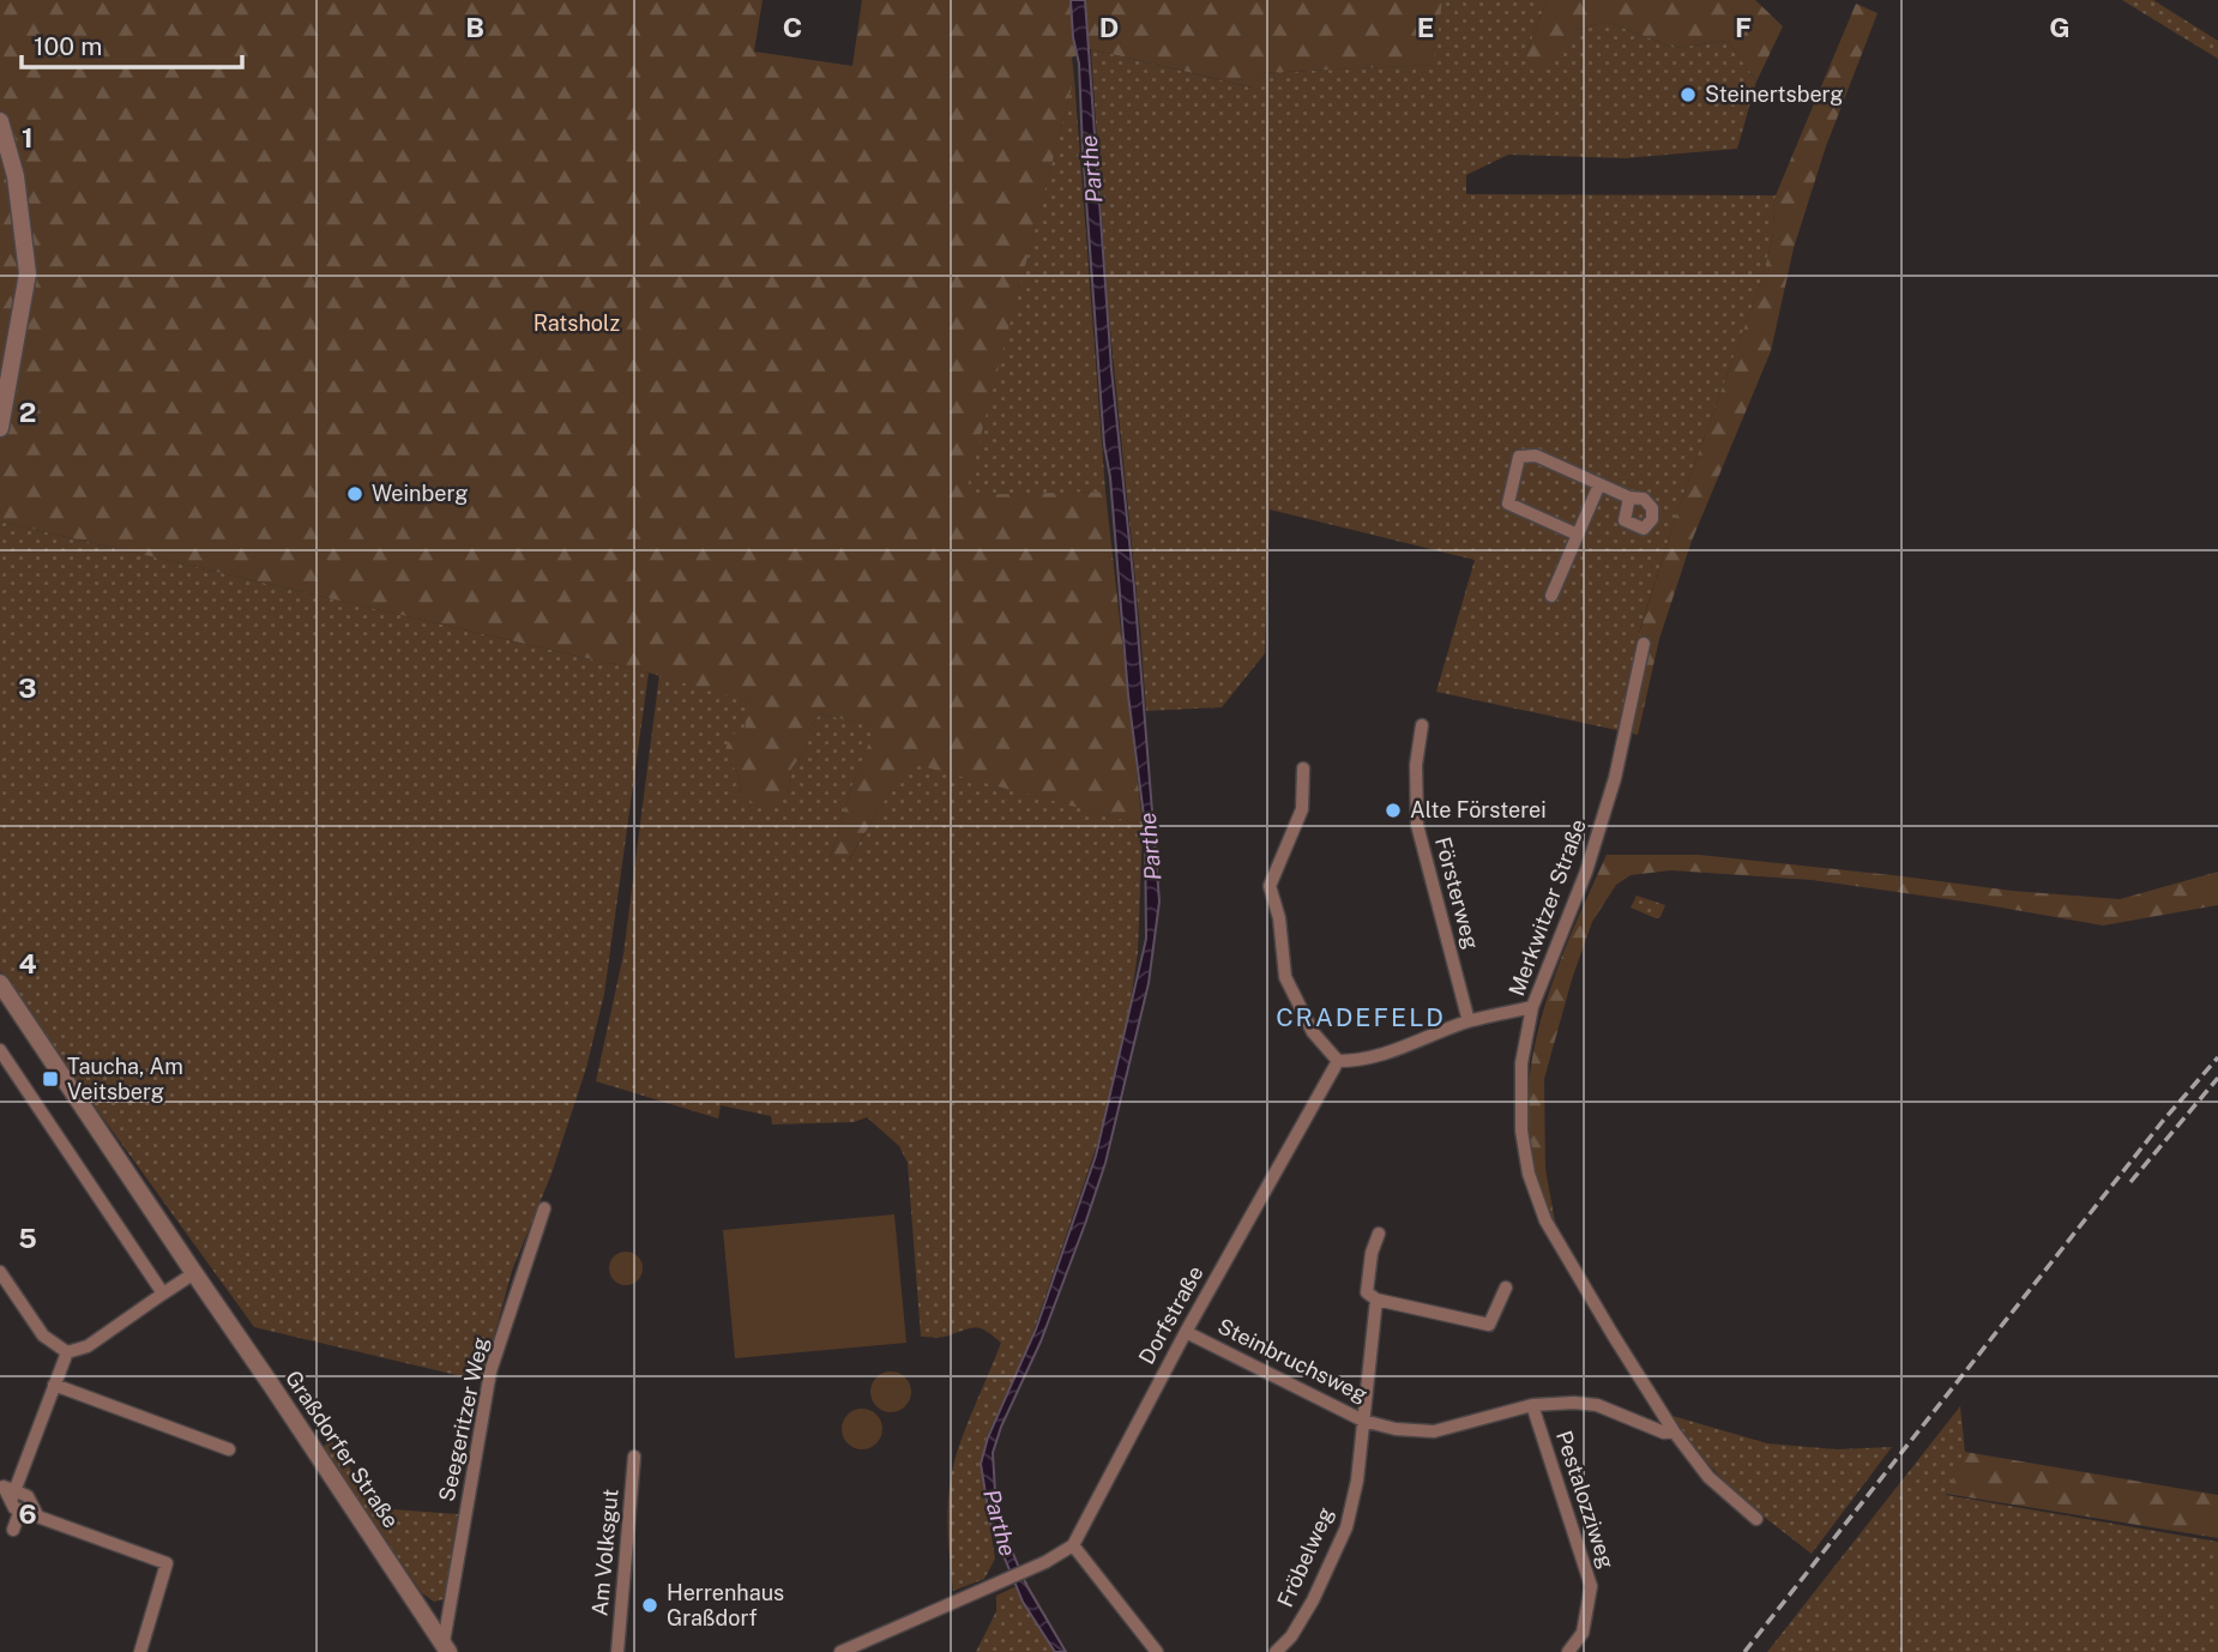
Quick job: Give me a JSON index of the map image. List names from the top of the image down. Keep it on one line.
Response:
{"streets":{"street":["Försterweg","Merkwitzer Straße","Dorfstraße","Steinbruchsweg","Seegeritzer Weg","Graßdorfer Straße","Pestalozziweg","Am Volksgut","Fröbelweg"]},"crossings":[["Merkwitzer Straße","Steinbruchsweg"],["Dorfstraße","Steinbruchsweg"],["Steinbruchsweg","Pestalozziweg"],["Steinbruchsweg","Fröbelweg"],["Seegeritzer Weg","Graßdorfer Straße"]],"districts":["CRADEFELD"],"water":["Parthe"],"parks":["Ratsholz"],"places":{"other":["Steinertsberg","Weinberg","Alte Försterei","Herrenhaus Graßdorf"],"transit":["Taucha, Am Veitsberg"]},"scale_bar":"100 m","grid":{"columns":["B","C","D","E","F","G"],"rows":["1","2","3","4","5","6"]}}
